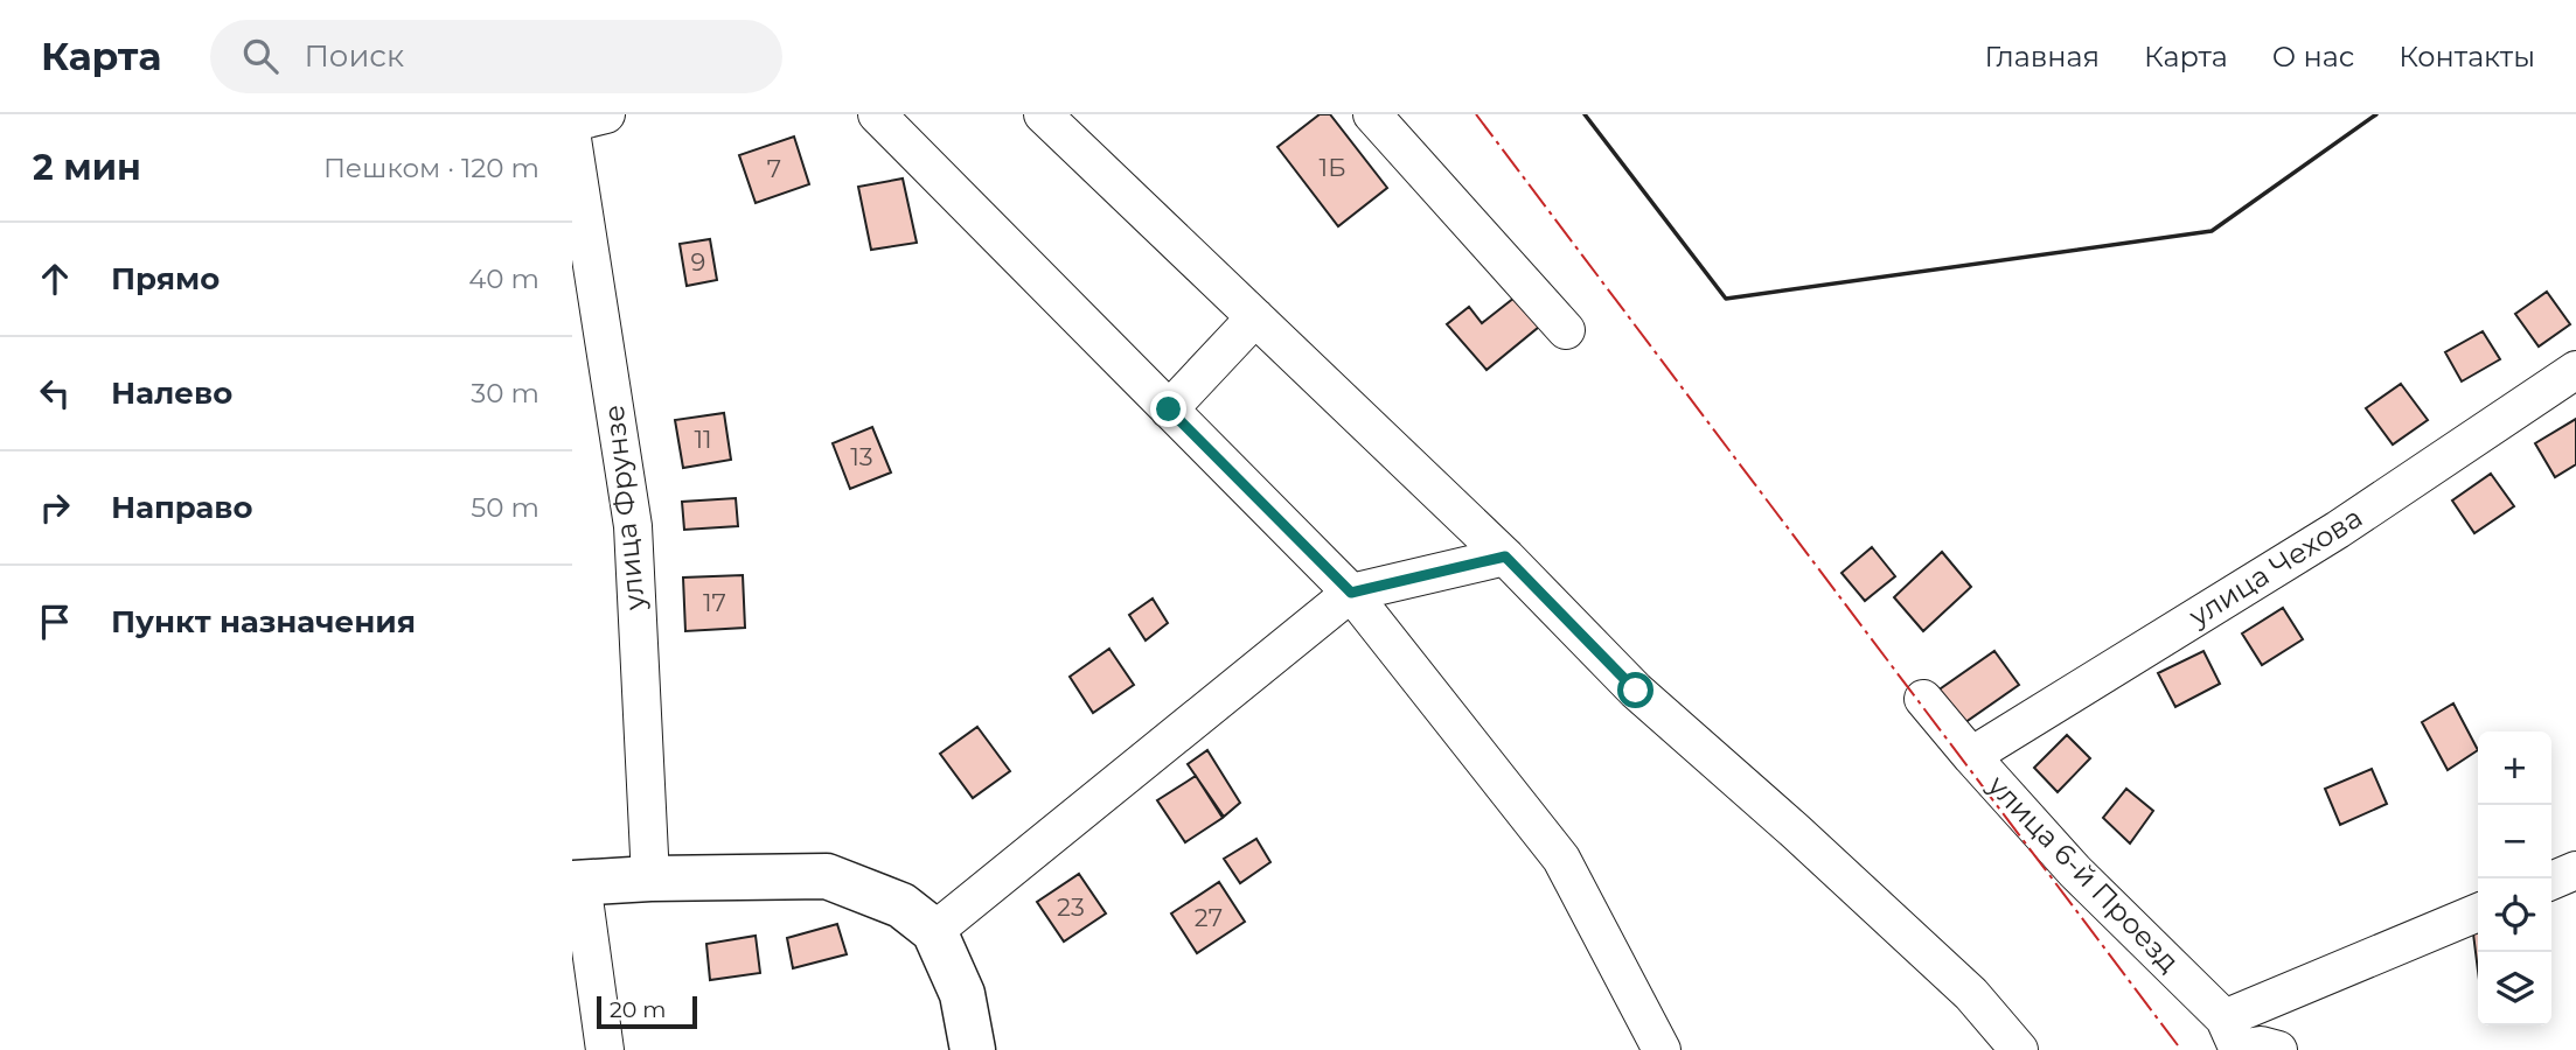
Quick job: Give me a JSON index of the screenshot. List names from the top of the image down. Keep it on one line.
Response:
{"streets":{"street":["улица Фрунзе","улица Чехова","улица 6-й Проезд"]},"crossings":[["улица Чехова","улица 6-й Проезд"]],"house_numbers":["1Б","7","9","11","13","17","23","27"],"scale_bar":"20 m","page":{"header":"Карта","search":"Поиск","nav":["Главная","Карта","О нас","Контакты"],"heading":["2 мин","Пешком · 120 m"],"list":[["Прямо","40 m"],["Налево","30 m"],["Направо","50 m"],"Пункт назначения"],"map_buttons":["+","−"],"scale":"20 m"}}
